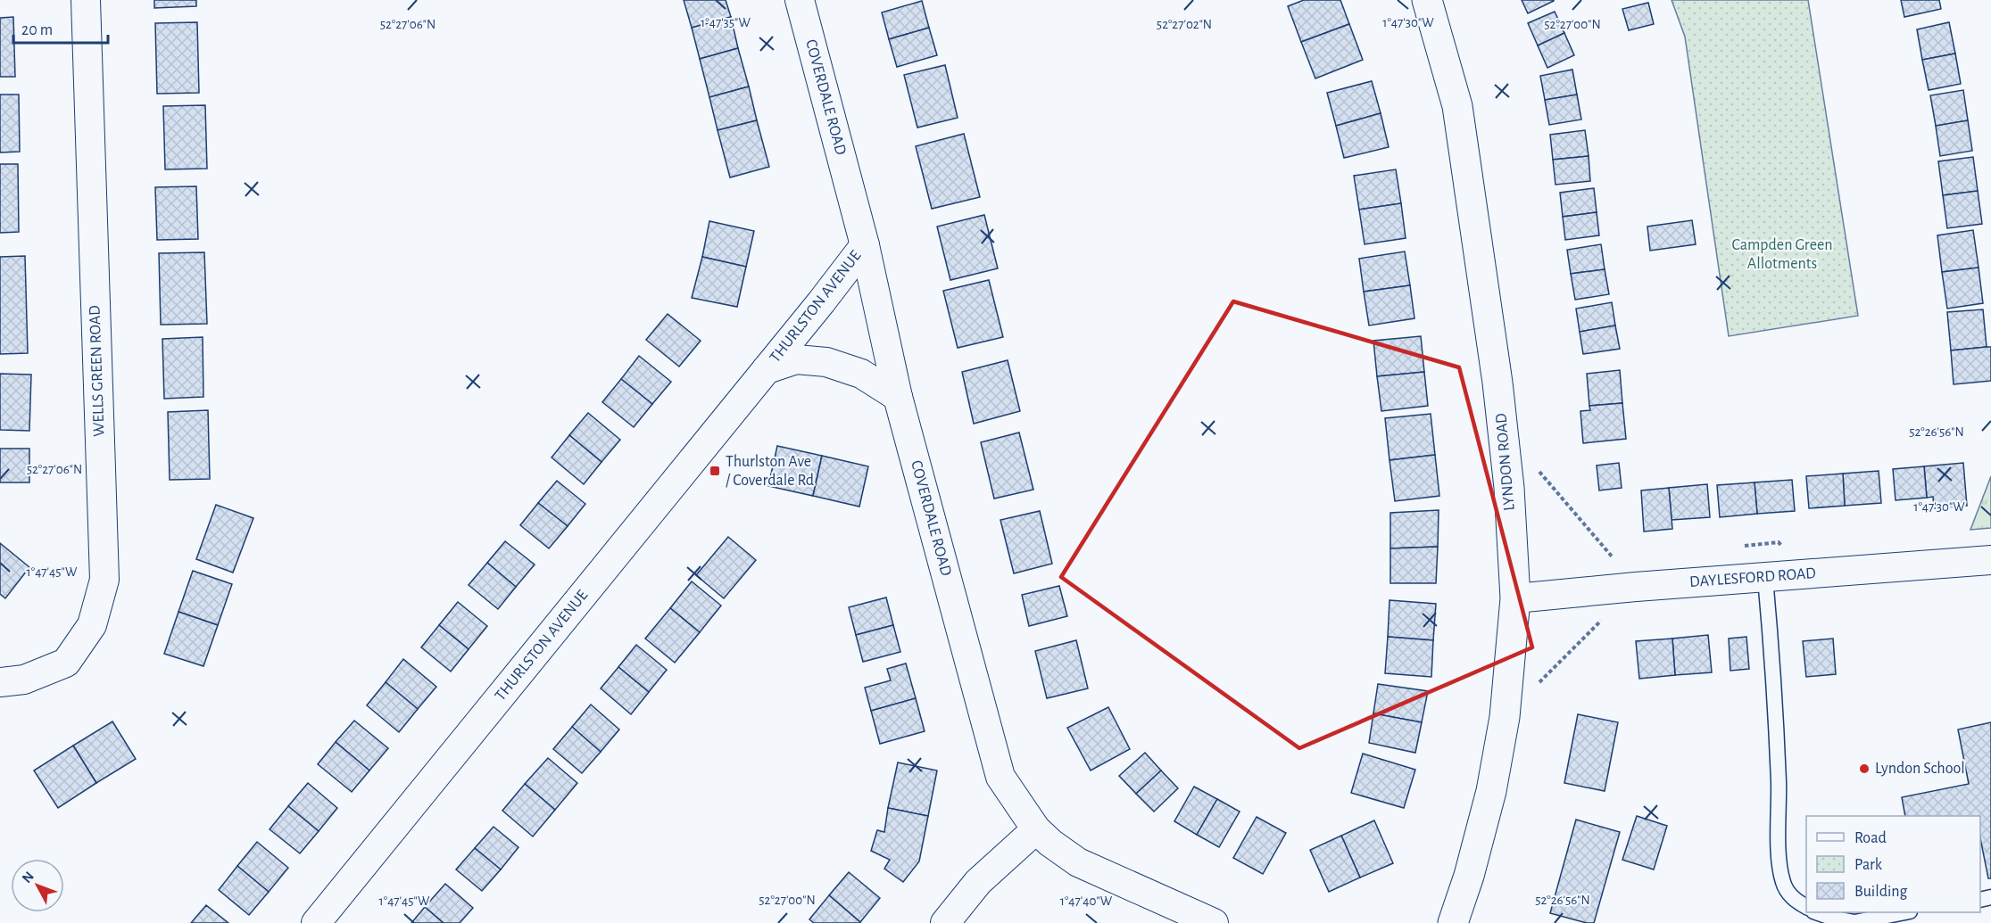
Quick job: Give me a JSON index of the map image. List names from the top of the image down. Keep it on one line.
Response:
{"streets":{"street":["COVERDALE ROAD","THURLSTON AVENUE","WELLS GREEN ROAD","LYNDON ROAD","DAYLESFORD ROAD"]},"crossings":[["COVERDALE ROAD","THURLSTON AVENUE"],["LYNDON ROAD","DAYLESFORD ROAD"]],"parks":["Campden Green Allotments"],"places":{"transit":["Thurlston Ave / Coverdale Rd"],"other":["Lyndon School"]},"legend":["Road","Park","Building"],"scale_bar":"20 m","north":"top left","coordinates":["1°47'35\"W","1°47'30\"W","52°27'06\"N","52°27'02\"N","52°27'00\"N","52°26'56\"N","1°47'45\"W","1°47'40\"W"]}
